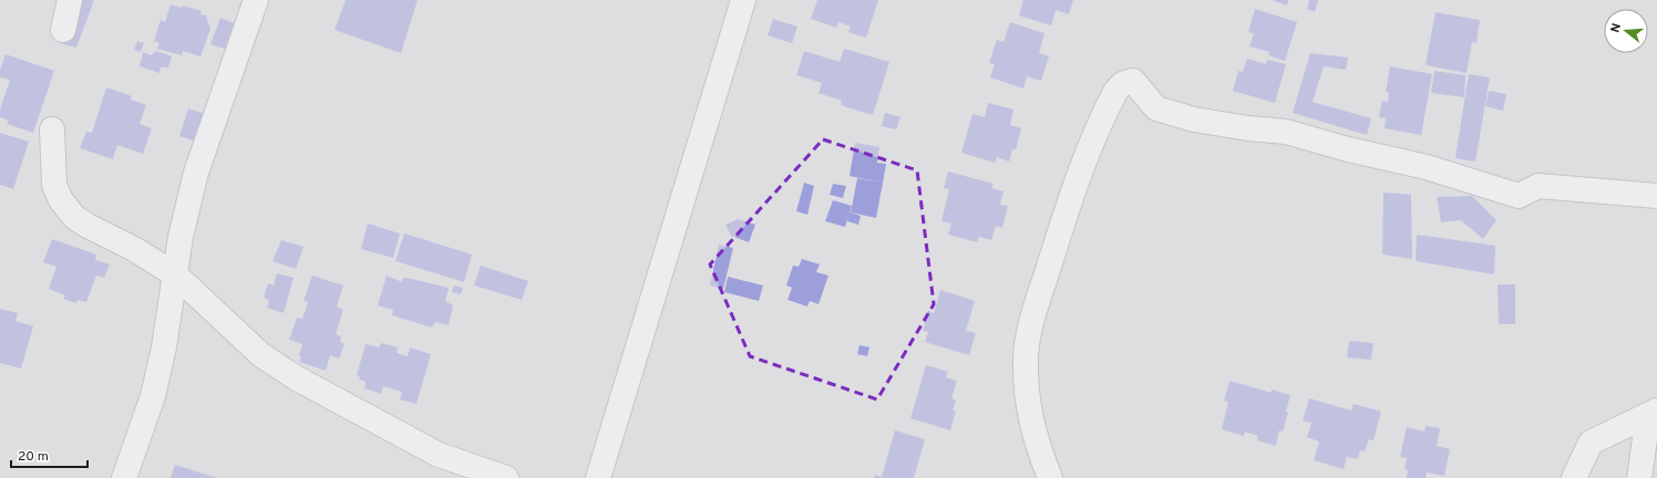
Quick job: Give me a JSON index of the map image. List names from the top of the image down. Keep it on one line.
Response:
{"scale_bar":"20 m","north":"left"}
